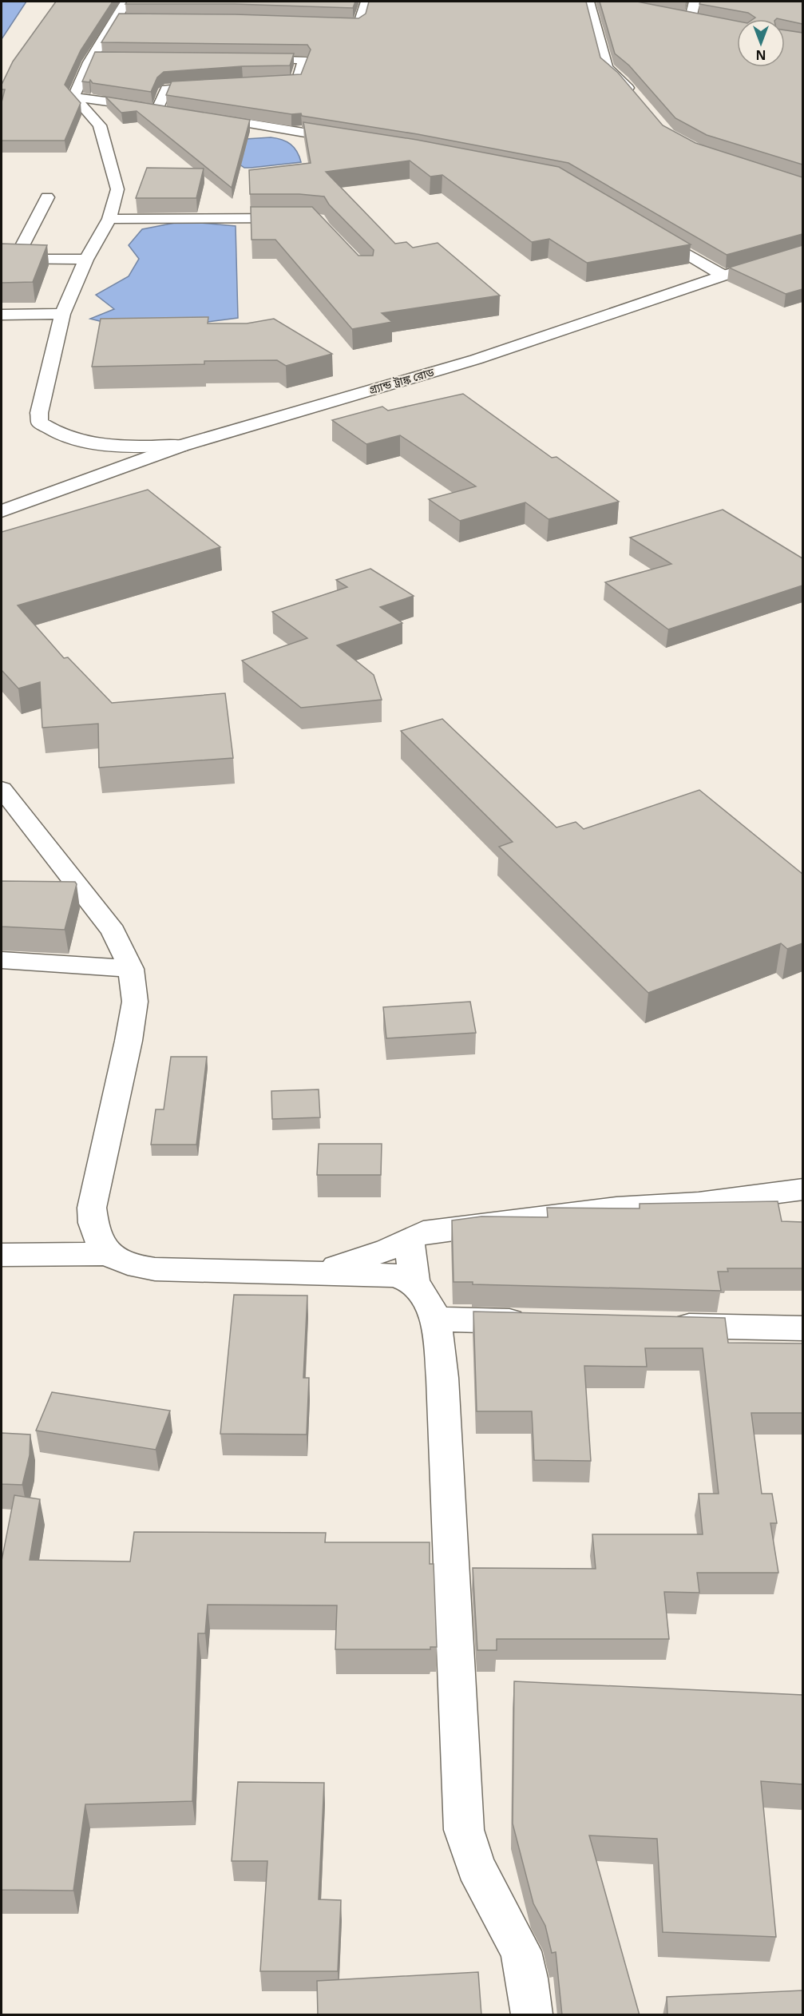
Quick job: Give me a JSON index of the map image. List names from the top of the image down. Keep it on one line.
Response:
{"streets":{"main road":["গ্র্যান্ড ট্রাঙ্ক রোড"]},"north":"bottom"}
